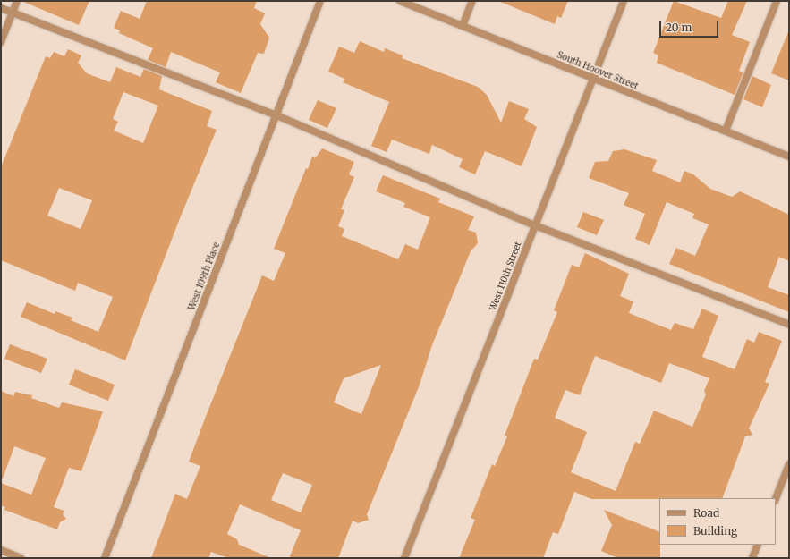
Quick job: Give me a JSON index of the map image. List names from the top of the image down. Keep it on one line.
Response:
{"streets":{"street":["South Hoover Street","West 109th Place","West 110th Street"]},"crossings":[["South Hoover Street","West 110th Street"]],"legend":["Road","Building"],"scale_bar":"20 m"}
